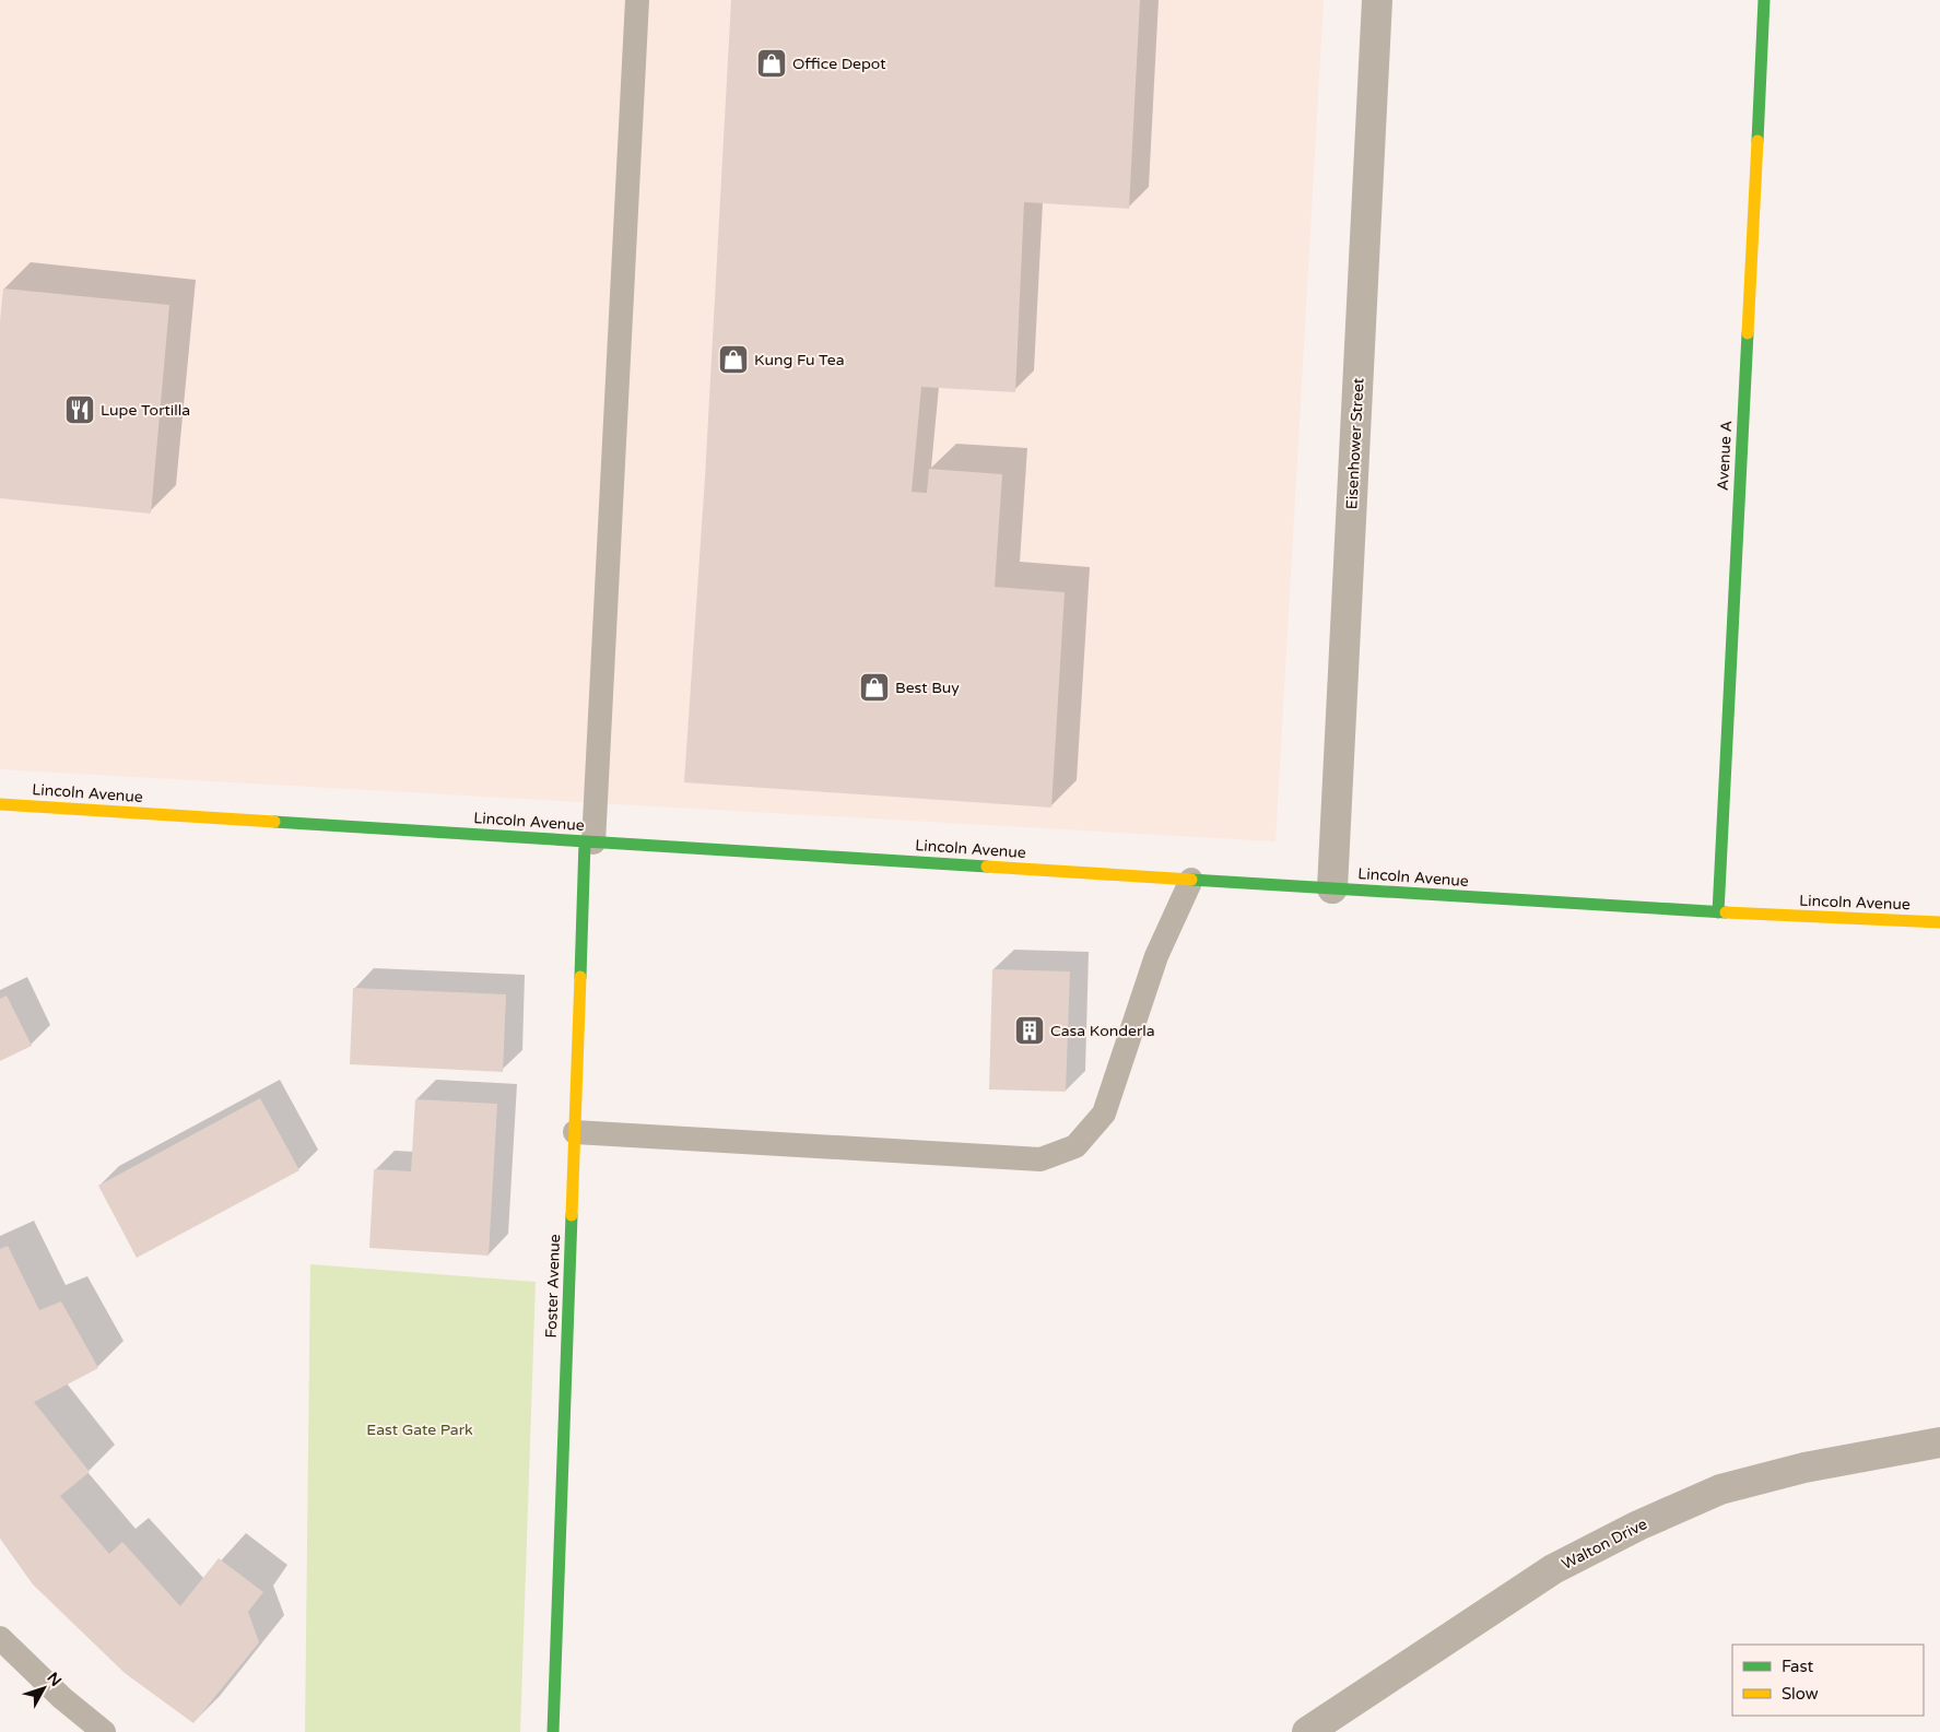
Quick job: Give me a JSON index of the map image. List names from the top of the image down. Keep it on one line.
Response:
{"streets":{"street":["Eisenhower Street","Avenue A","Lincoln Avenue","Foster Avenue","Walton Drive"]},"crossings":[["Eisenhower Street","Lincoln Avenue"],["Avenue A","Lincoln Avenue"],["Lincoln Avenue","Foster Avenue"]],"parks":["East Gate Park"],"places":{"shop":["Office Depot","Kung Fu Tea","Best Buy"],"restaurant":["Lupe Tortilla"],"building":["Casa Konderla"]},"legend":["Fast","Slow"],"north":"top right"}
